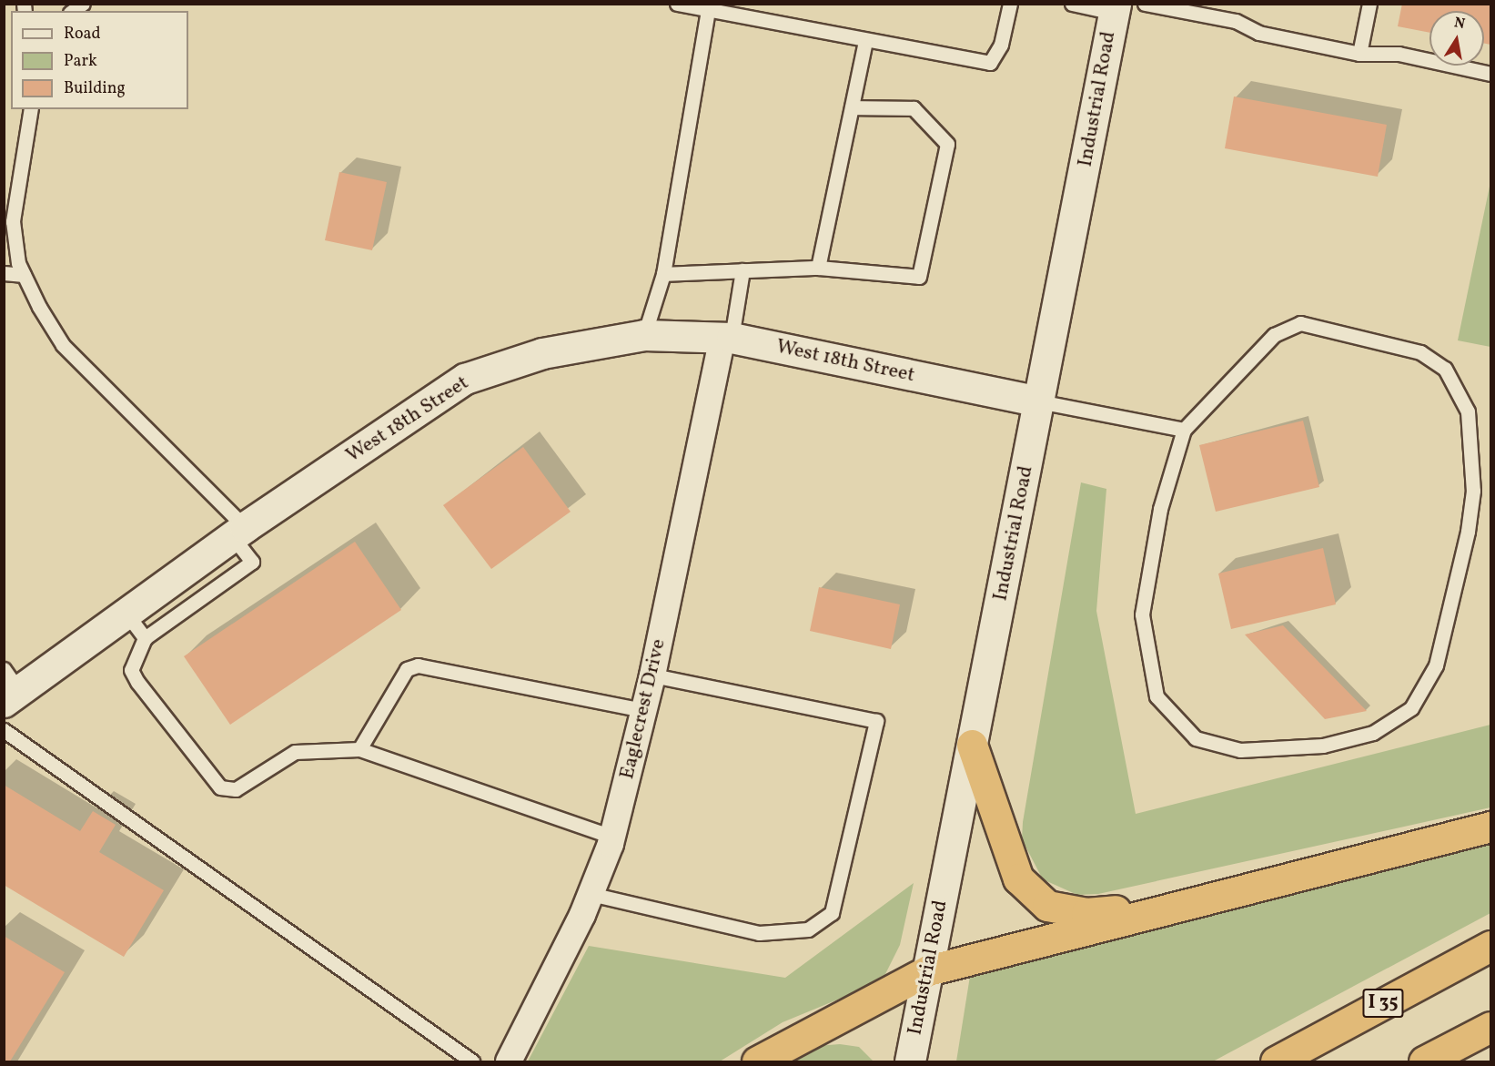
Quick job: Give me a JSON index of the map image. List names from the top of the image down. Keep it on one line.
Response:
{"streets":{"highway":["I 35"],"street":["Industrial Road","West 18th Street","Eaglecrest Drive"]},"crossings":[["Industrial Road","West 18th Street"],["West 18th Street","Eaglecrest Drive"]],"legend":["Road","Park","Building"],"north":"top"}
